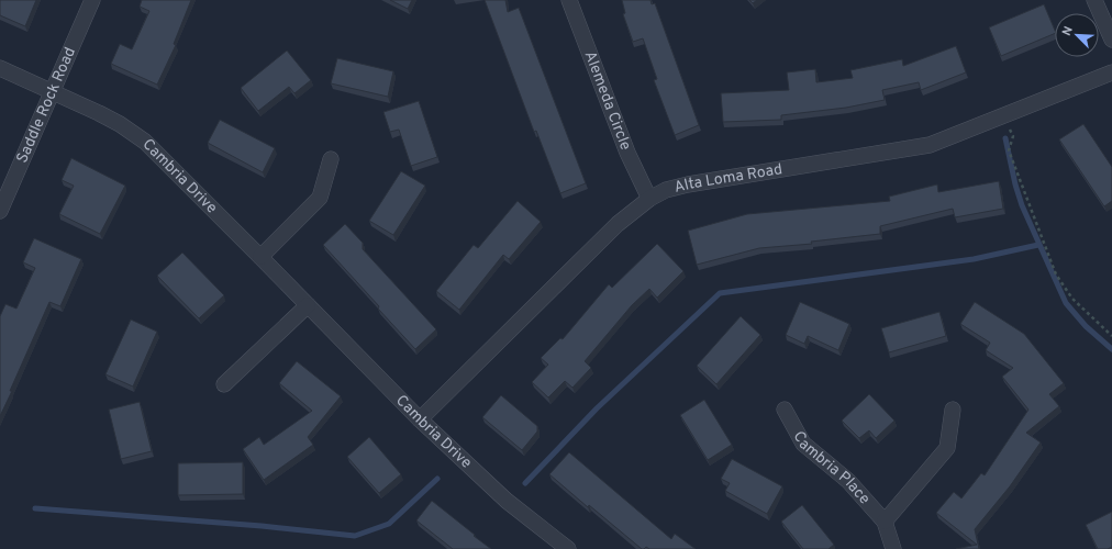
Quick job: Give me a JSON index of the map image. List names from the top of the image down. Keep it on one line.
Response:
{"streets":{"street":["Alemeda Circle","Saddle Rock Road","Cambria Drive","Alta Loma Road","Cambria Place"]},"crossings":[["Alemeda Circle","Alta Loma Road"],["Saddle Rock Road","Cambria Drive"],["Cambria Drive","Alta Loma Road"]],"north":"top left"}
